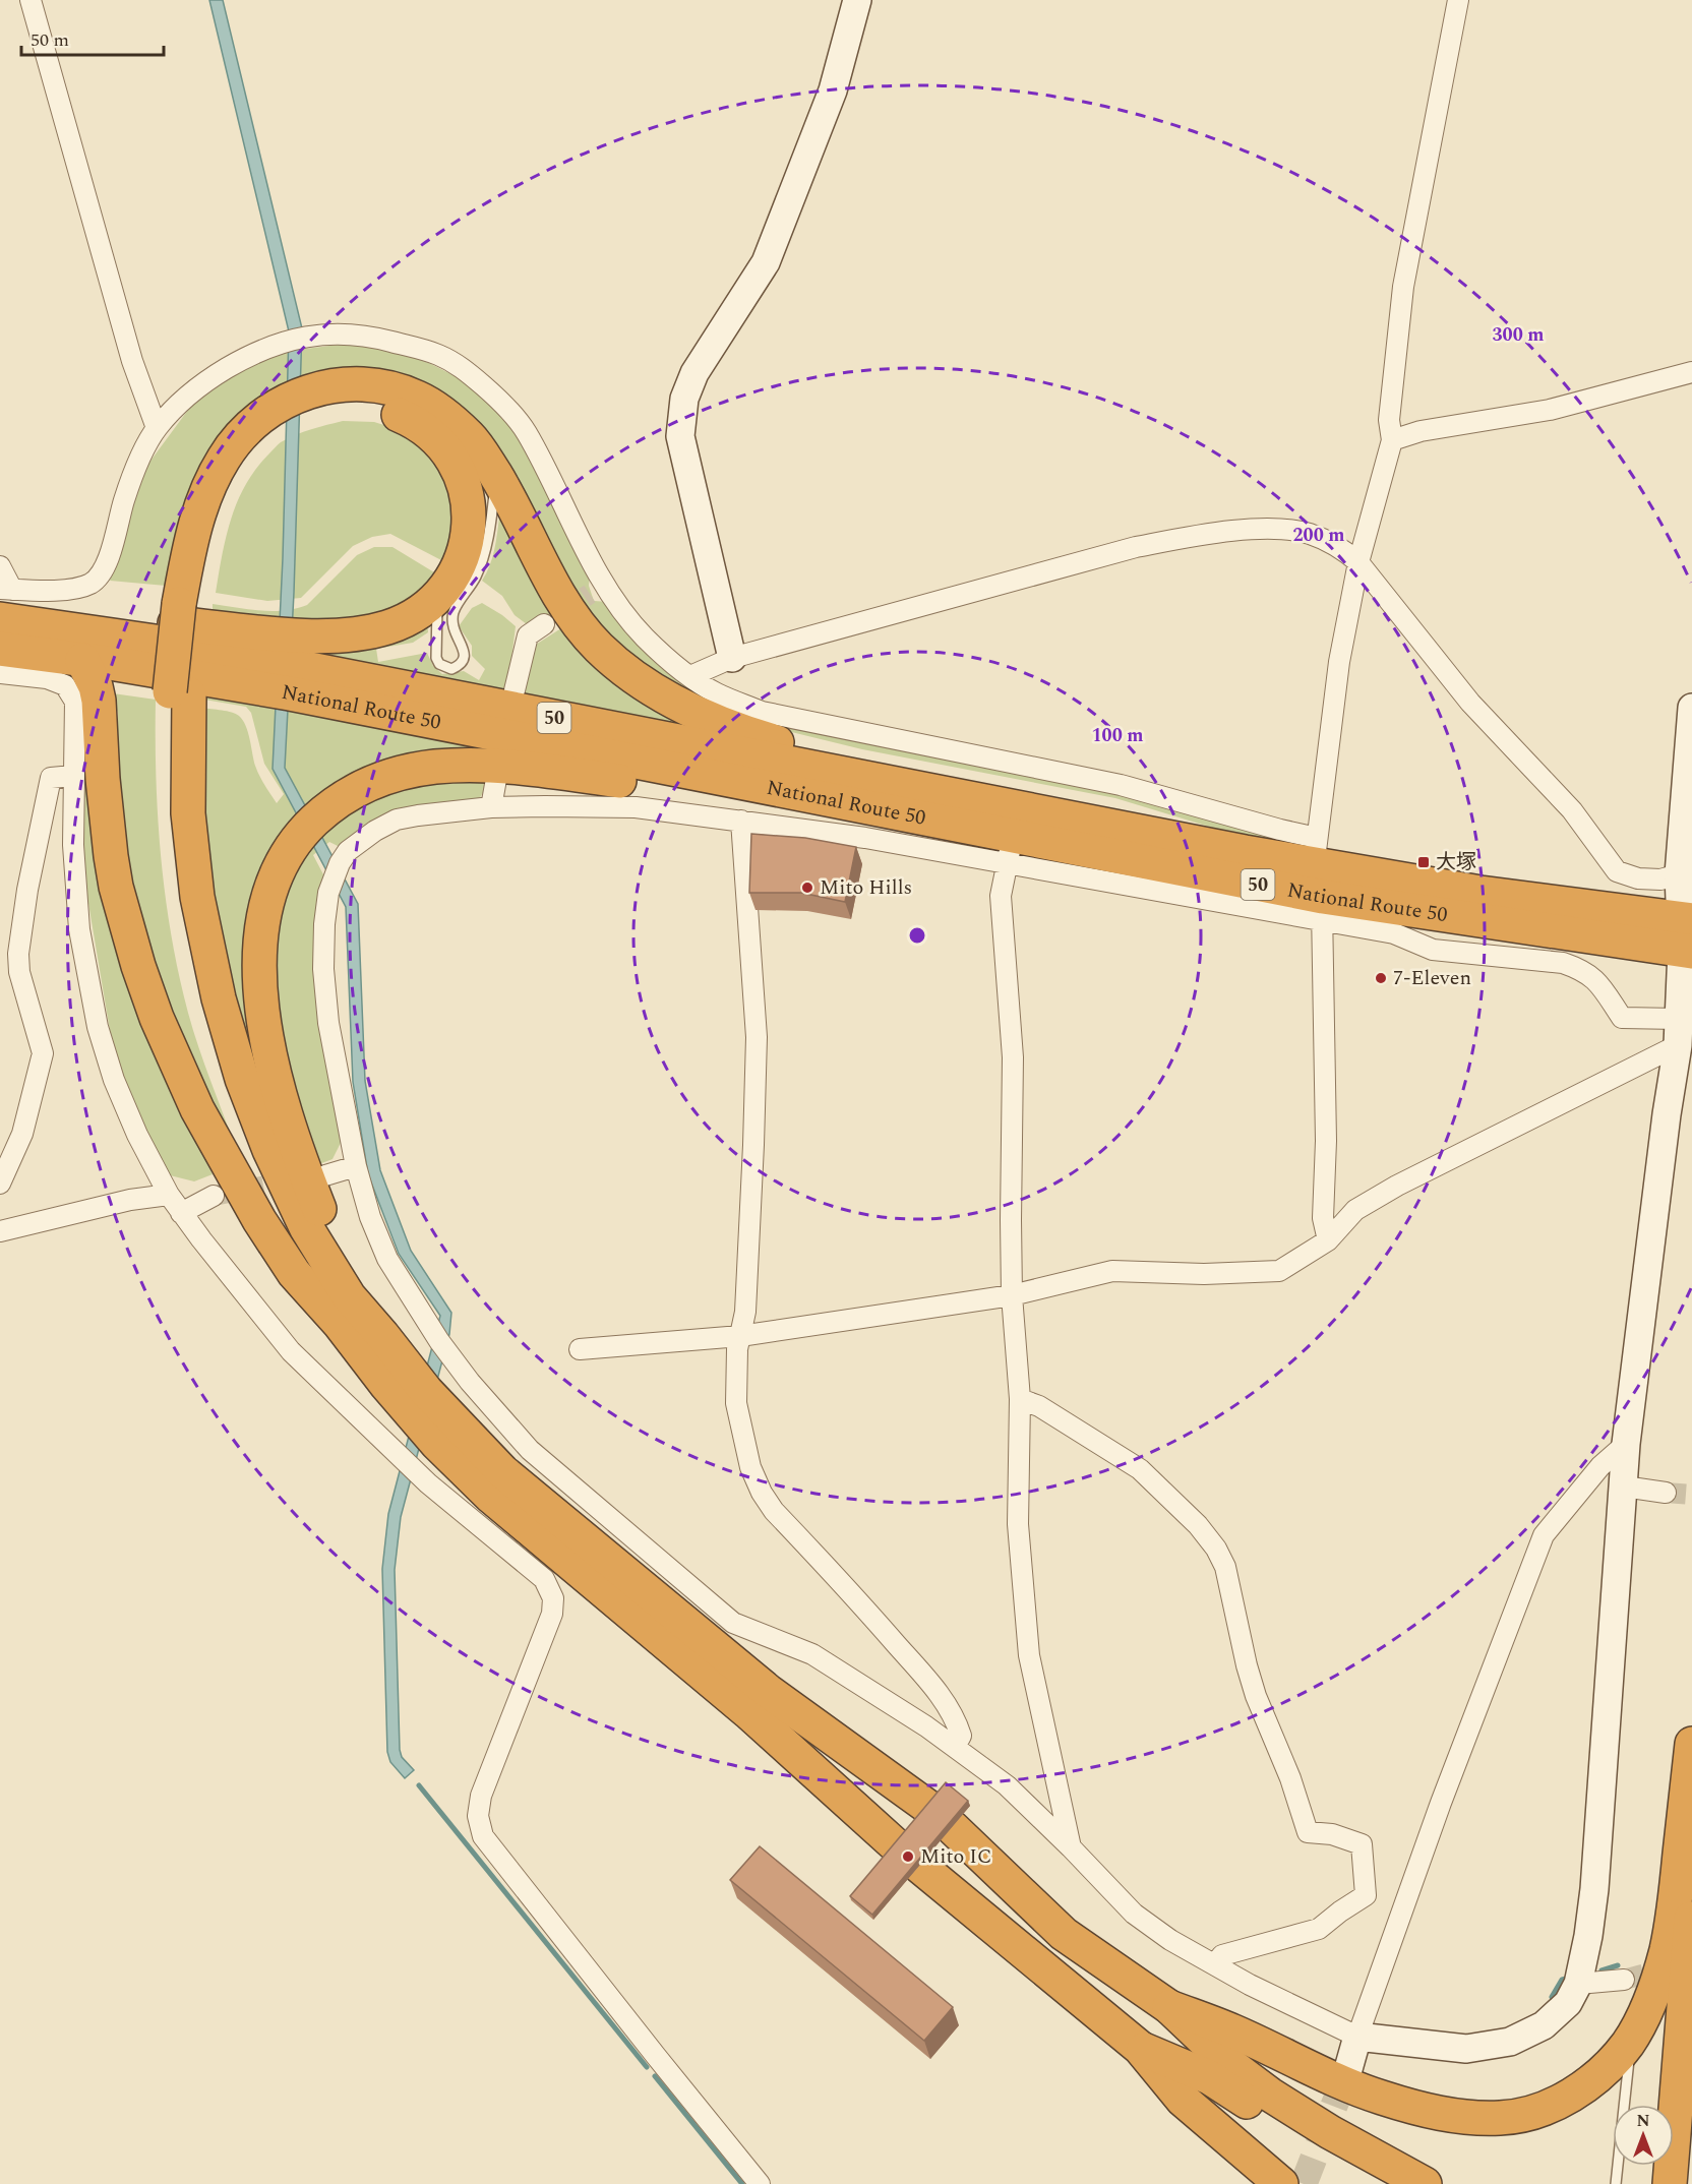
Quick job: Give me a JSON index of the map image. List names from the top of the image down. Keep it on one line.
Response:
{"streets":{"highway":["National Route 50","50"]},"places":{"transit":["大塚"],"other":["Mito Hills","7-Eleven","Mito IC"]},"scale_bar":"50 m","north":"top","rings":["300 m","200 m","100 m"]}
